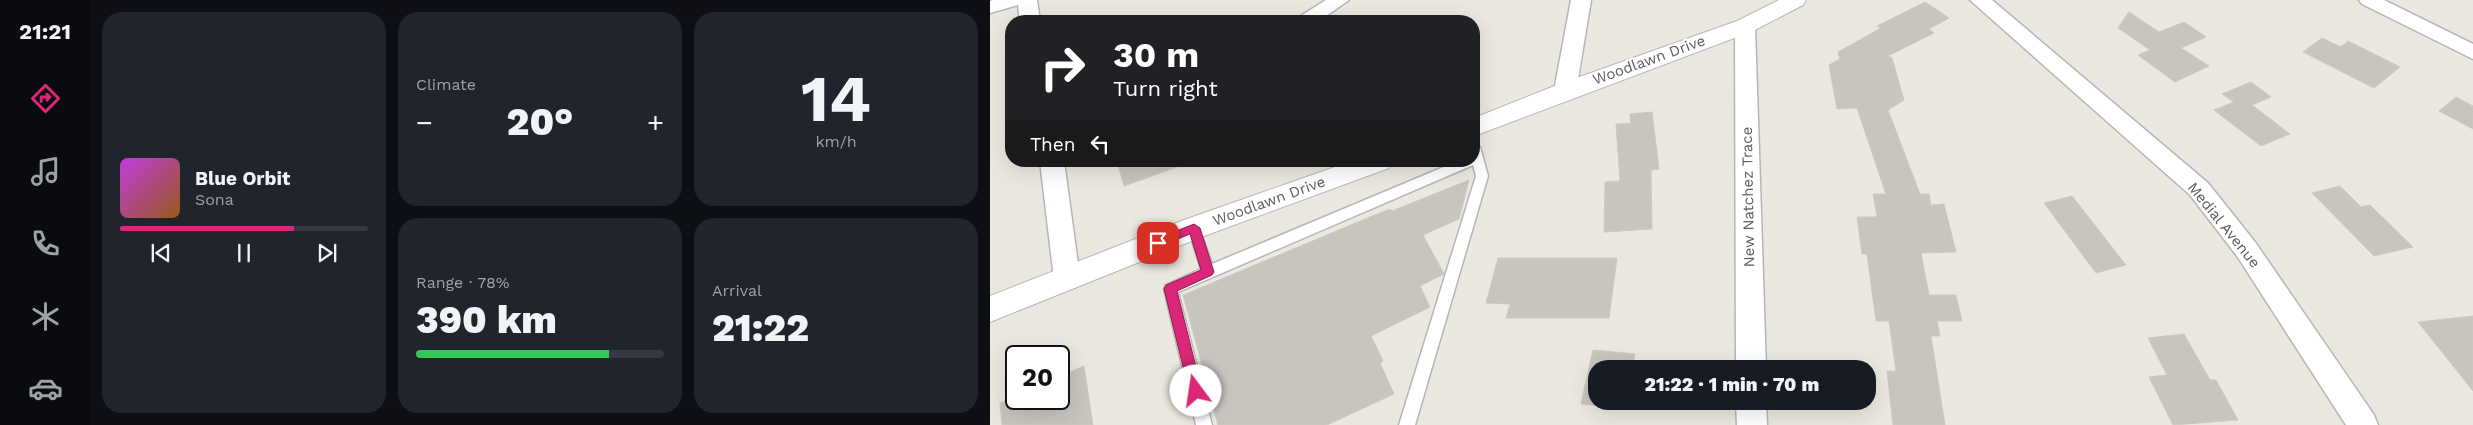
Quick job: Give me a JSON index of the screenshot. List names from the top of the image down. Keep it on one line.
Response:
{"streets":{"main road":["Woodlawn Drive"],"street":["New Natchez Trace","Medial Avenue"]},"crossings":[["Woodlawn Drive","New Natchez Trace"]],"page":{"tabs":"21:21","tile":["Climate",["14","km/h"],["Range · 78%","390 km"],["Arrival","21:22"]],"turn":["30 m","Turn right"],"heat":["−","20°","+"],"then":"Then","song":["Blue Orbit","Sona"],"limit":"20","trip":"21:22 · 1 min · 70 m"}}
